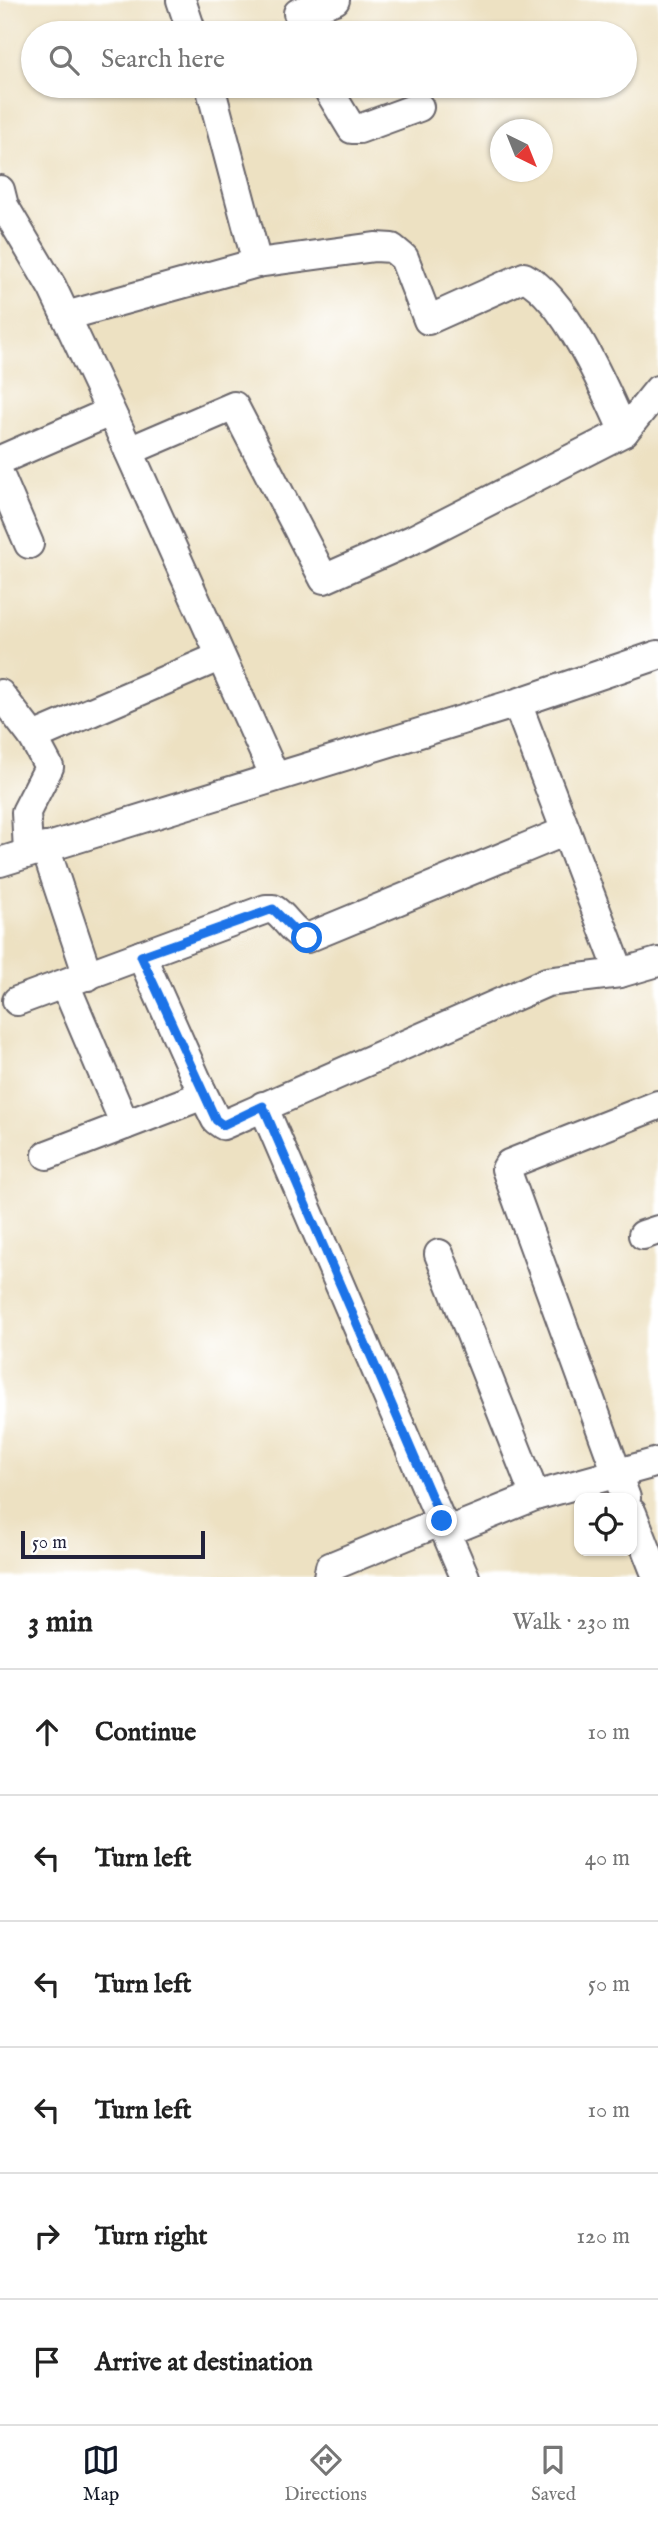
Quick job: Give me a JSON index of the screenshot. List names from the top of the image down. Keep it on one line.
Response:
{"scale_bar":"50 m","north":"bottom right","page":{"search":"Search here","scale":"50 m","heading":["3 min","Walk · 230 m"],"list":[["Continue","10 m"],["Turn left","40 m"],["Turn left","50 m"],["Turn left","10 m"],["Turn right","120 m"],"Arrive at destination"],"nav":["Map","Directions","Saved"]}}
